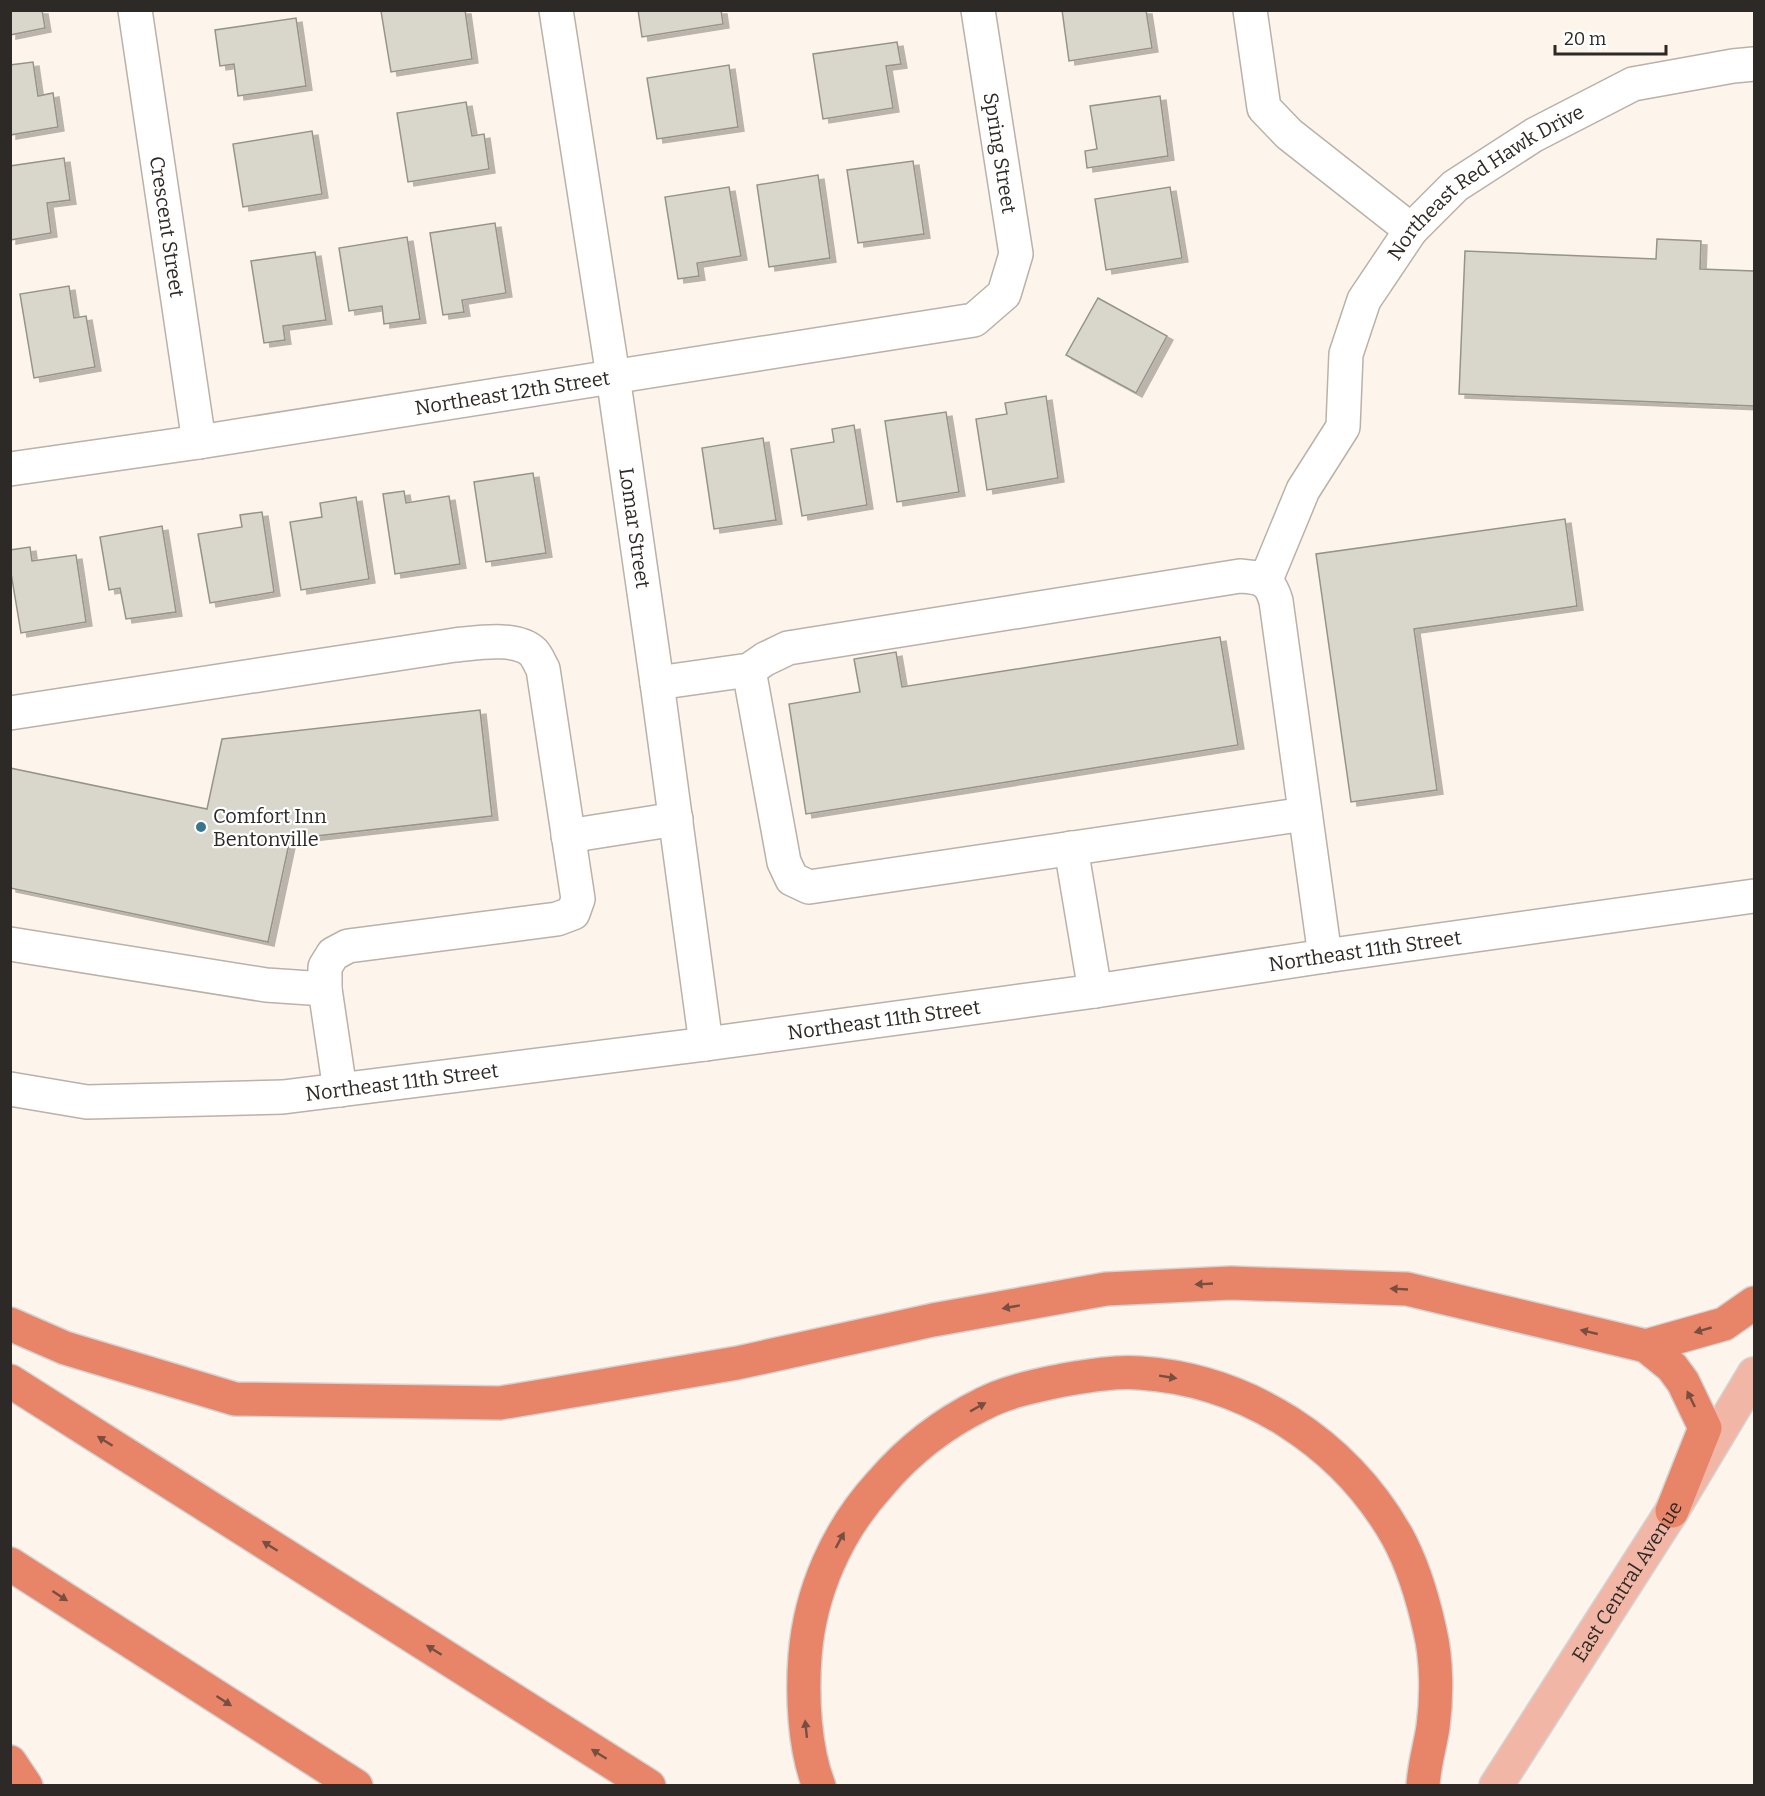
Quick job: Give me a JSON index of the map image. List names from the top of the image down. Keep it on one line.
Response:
{"streets":{"main road":["East Central Avenue"],"street":["Spring Street","Northeast Red Hawk Drive","Crescent Street","Northeast 12th Street","Lomar Street","Northeast 11th Street"]},"crossings":[["Spring Street","Northeast 12th Street"],["Crescent Street","Northeast 12th Street"],["Northeast 12th Street","Lomar Street"],["Lomar Street","Northeast 11th Street"]],"places":["Comfort Inn Bentonville"],"scale_bar":"20 m"}
